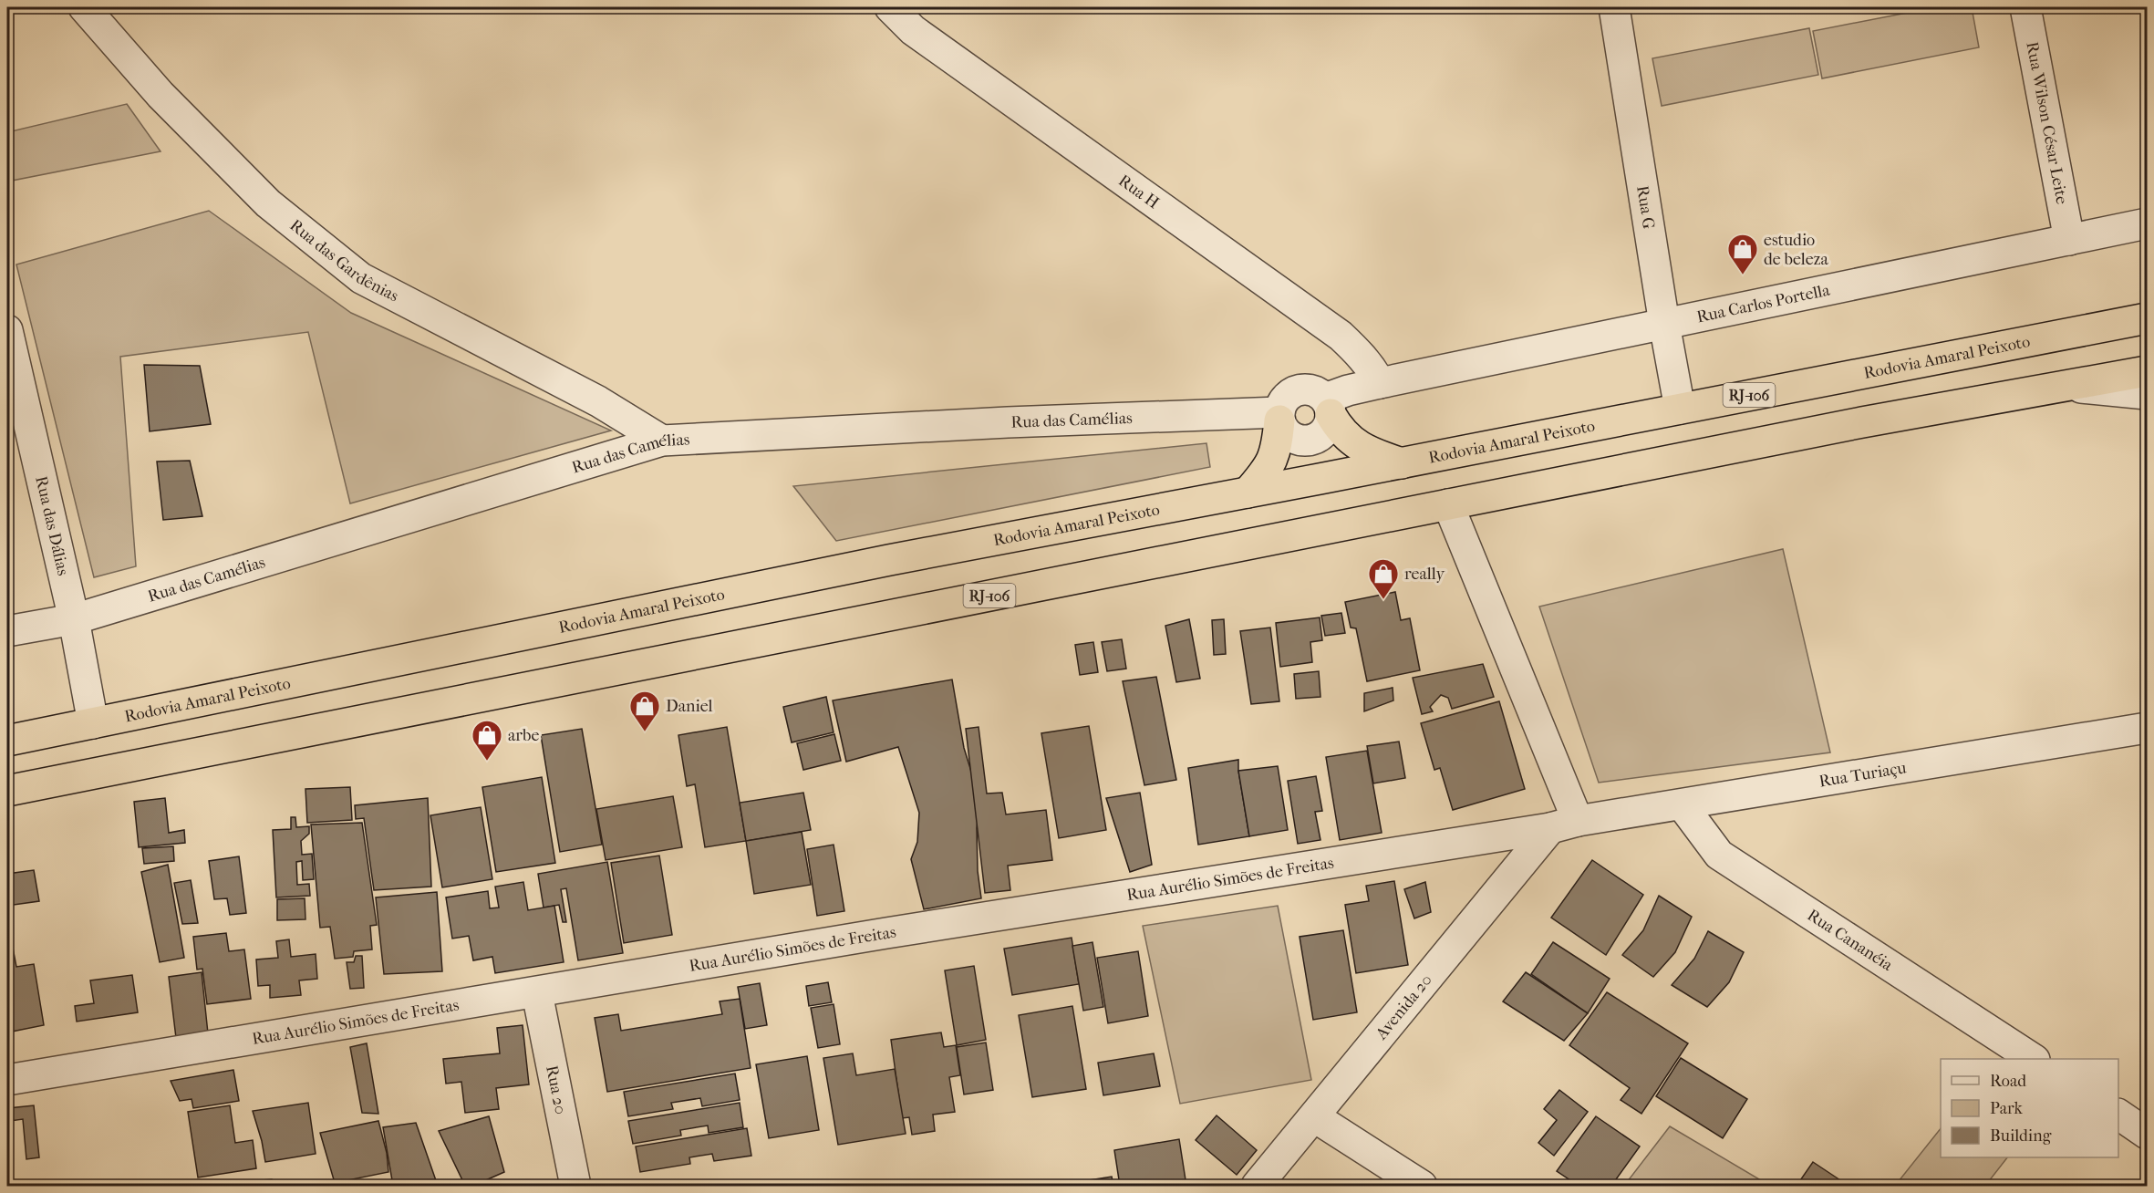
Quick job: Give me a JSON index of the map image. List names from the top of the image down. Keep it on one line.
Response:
{"streets":{"highway":["Rodovia Amaral Peixoto","RJ-106"],"street":["Rua Wilson César Leite","Rua H","Rua G","Rua das Gardênias","Rua Carlos Portella","Rua das Camélias","Rua das Dálias","Rua Turiaçu","Rua Aurélio Simões de Freitas","Rua Cananéia","Avenida 20","Rua 20"]},"crossings":[["Rua Wilson César Leite","Rua Carlos Portella"],["Rua H","Rua Carlos Portella"],["Rua G","Rua Carlos Portella"],["Rua G","Rodovia Amaral Peixoto"],["Rua das Gardênias","Rua das Camélias"],["Rodovia Amaral Peixoto","Rua das Dálias"],["Rua das Camélias","Rua das Dálias"],["Rua Turiaçu","Rua Aurélio Simões de Freitas"],["Rua Turiaçu","Rua Cananéia"],["Rua Turiaçu","Avenida 20"],["Rua Aurélio Simões de Freitas","Avenida 20"],["Rua Aurélio Simões de Freitas","Rua 20"]],"places":{"shop":["estudio de beleza","really","Daniel","arbe"]},"legend":["Road","Park","Building"]}
